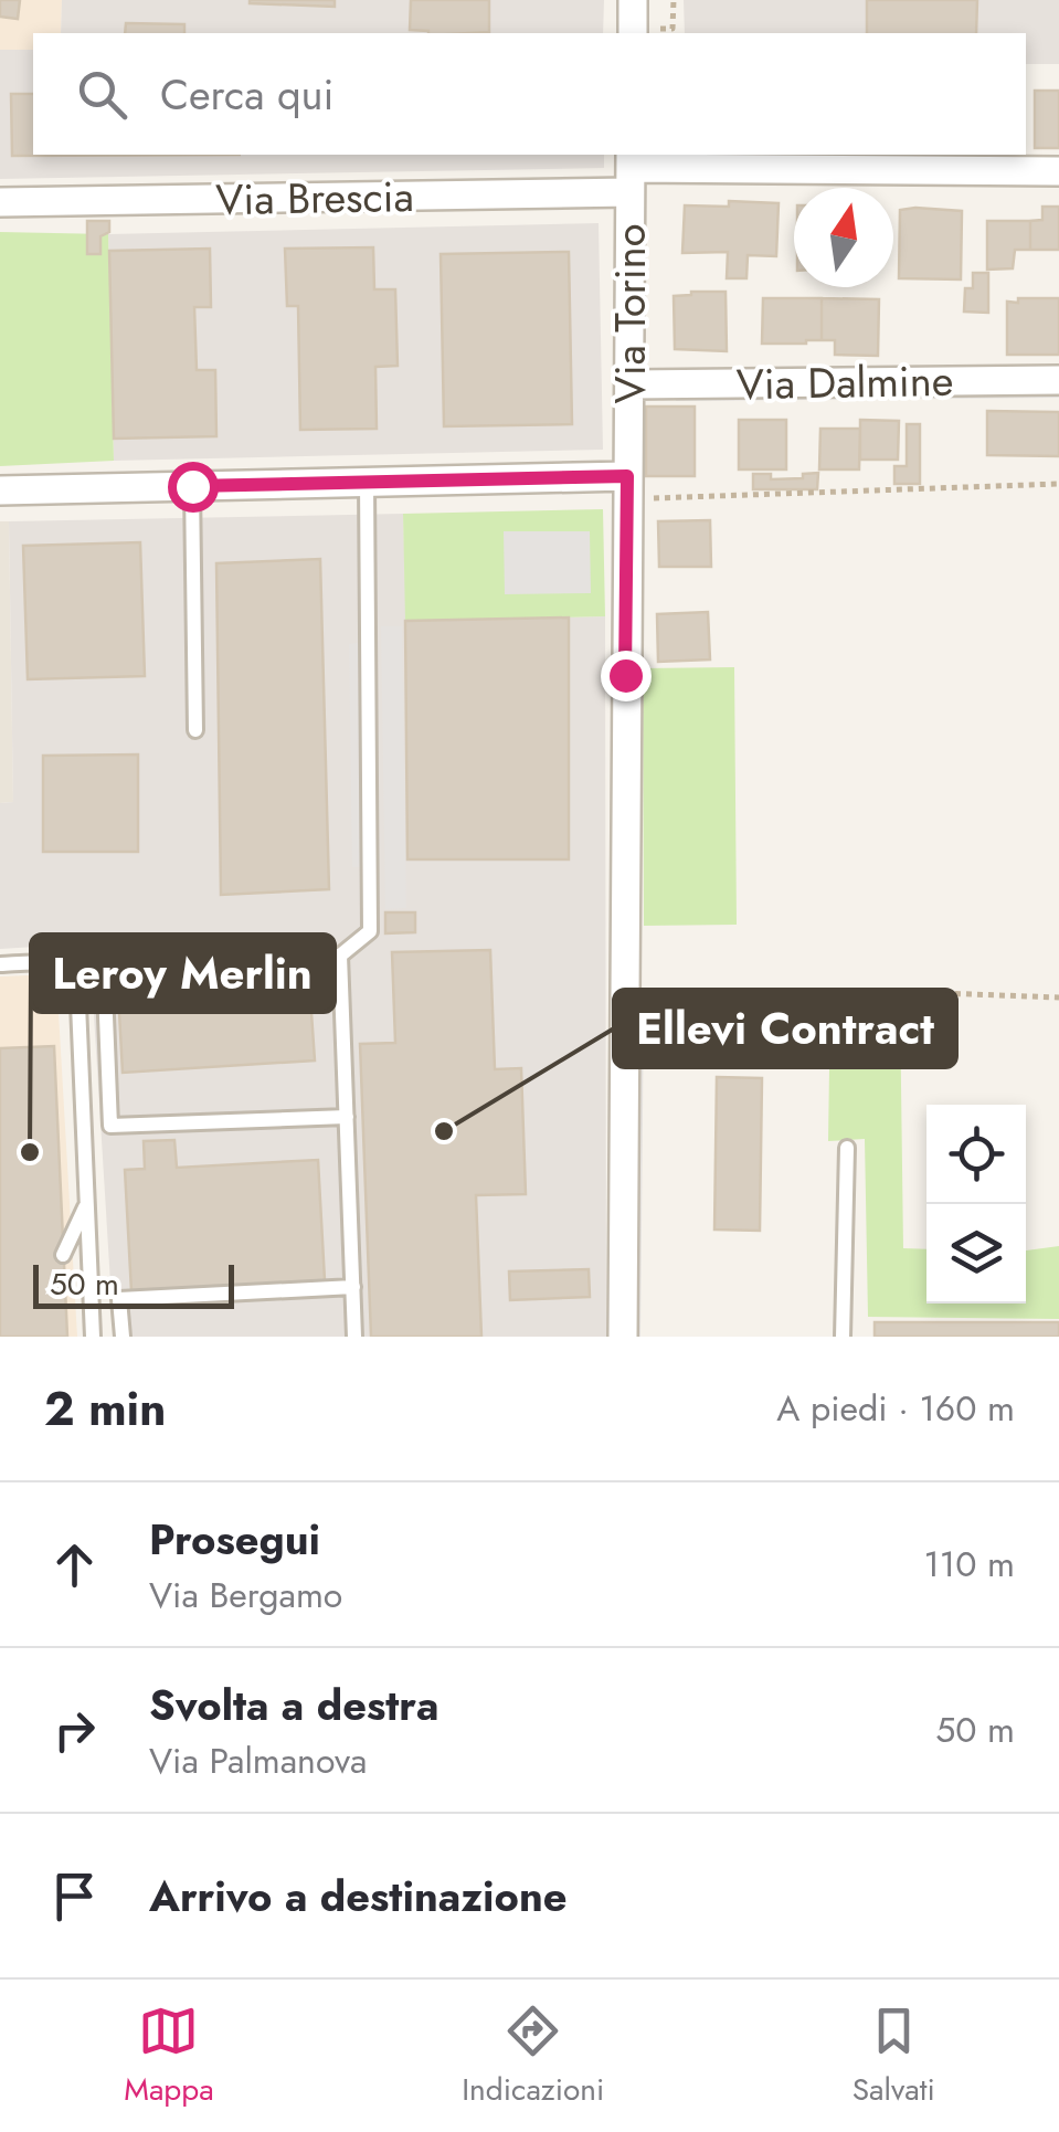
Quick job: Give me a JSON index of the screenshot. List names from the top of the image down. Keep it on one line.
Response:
{"streets":{"street":["Via Brescia","Via Torino","Via Dalmine"]},"crossings":[["Via Brescia","Via Torino"],["Via Torino","Via Dalmine"]],"places":["Ellevi Contract","Leroy Merlin"],"scale_bar":"50 m","north":"top","page":{"search":"Cerca qui","scale":"50 m","heading":["2 min","A piedi · 160 m"],"list":[["Prosegui","Via Bergamo","110 m"],["Svolta a destra","Via Palmanova","50 m"],"Arrivo a destinazione"],"nav":["Mappa","Indicazioni","Salvati"]}}
